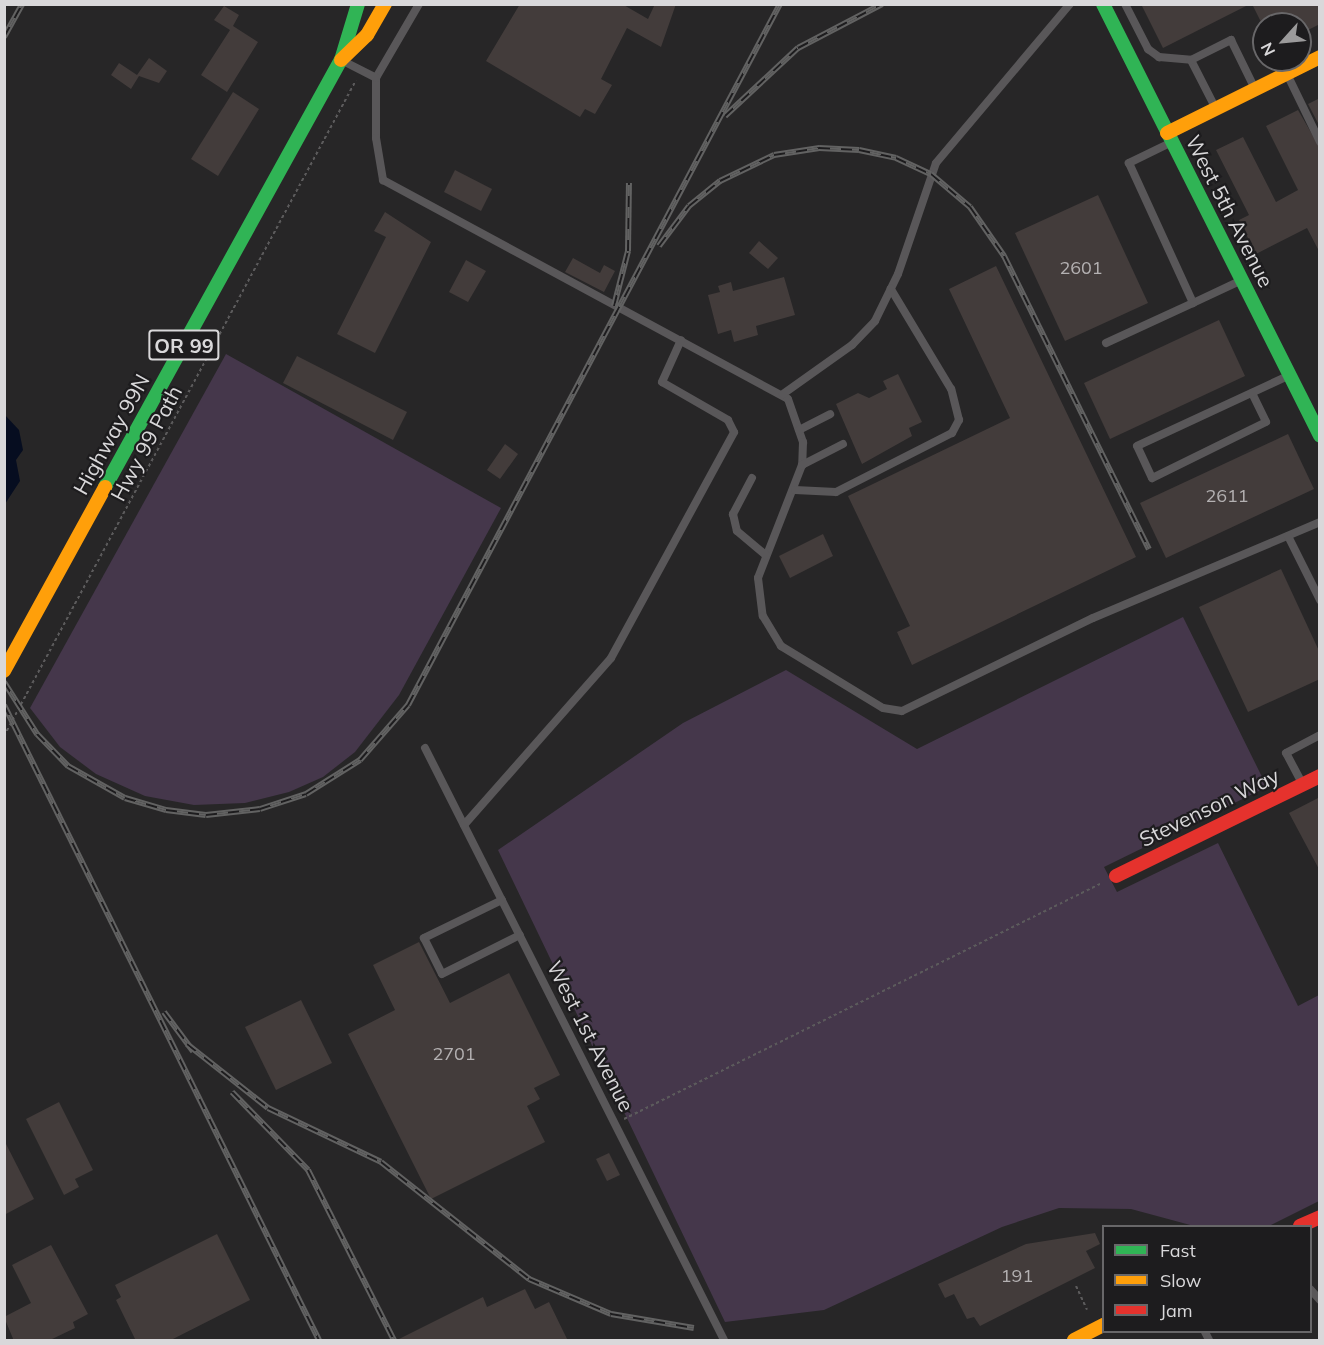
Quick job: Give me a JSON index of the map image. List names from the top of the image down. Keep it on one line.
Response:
{"streets":{"main road":["West 5th Avenue","OR 99","Highway 99N","Stevenson Way"],"lane":["West 1st Avenue"],"path":["Hwy 99 Path"]},"crossings":[["OR 99","Highway 99N"]],"house_numbers":["2601","2611","2701","191"],"legend":["Fast","Slow","Jam"],"north":"bottom left"}
